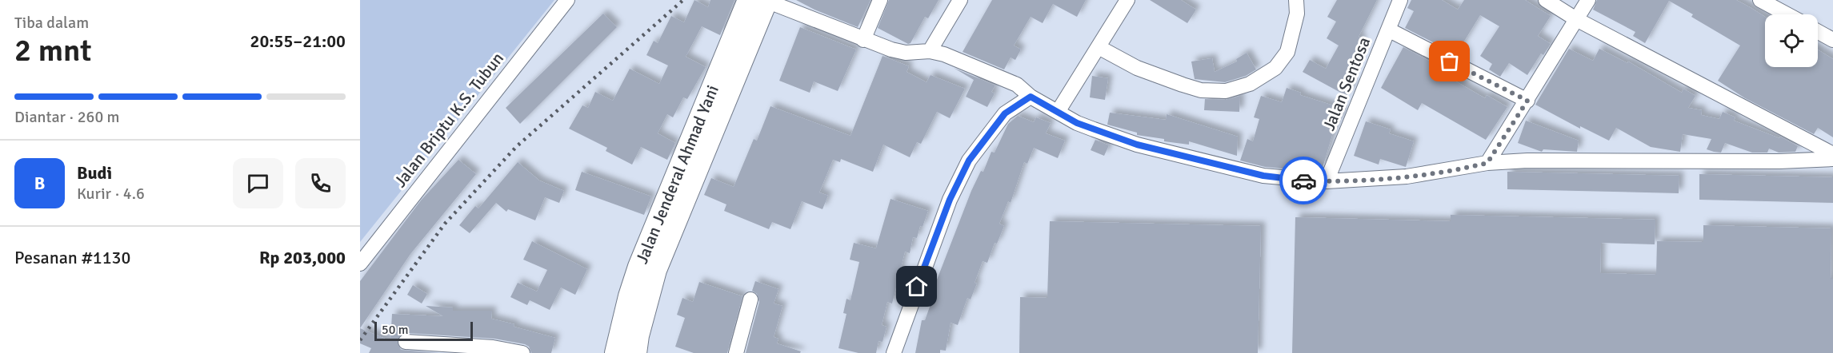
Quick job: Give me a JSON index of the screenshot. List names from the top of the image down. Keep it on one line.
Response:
{"streets":{"main road":["Jalan Jenderal Ahmad Yani"],"street":["Jalan Sentosa","Jalan Briptu K.S. Tubun"]},"scale_bar":"50 m","page":{"heading":["2 mnt","Tiba dalam","20:55–21:00"],"panel":["Budi","Kurir · 4.6","Pesanan #1130","Rp 203,000"],"bar":"Diantar · 260 m","round":"B","scale":"50 m"}}
